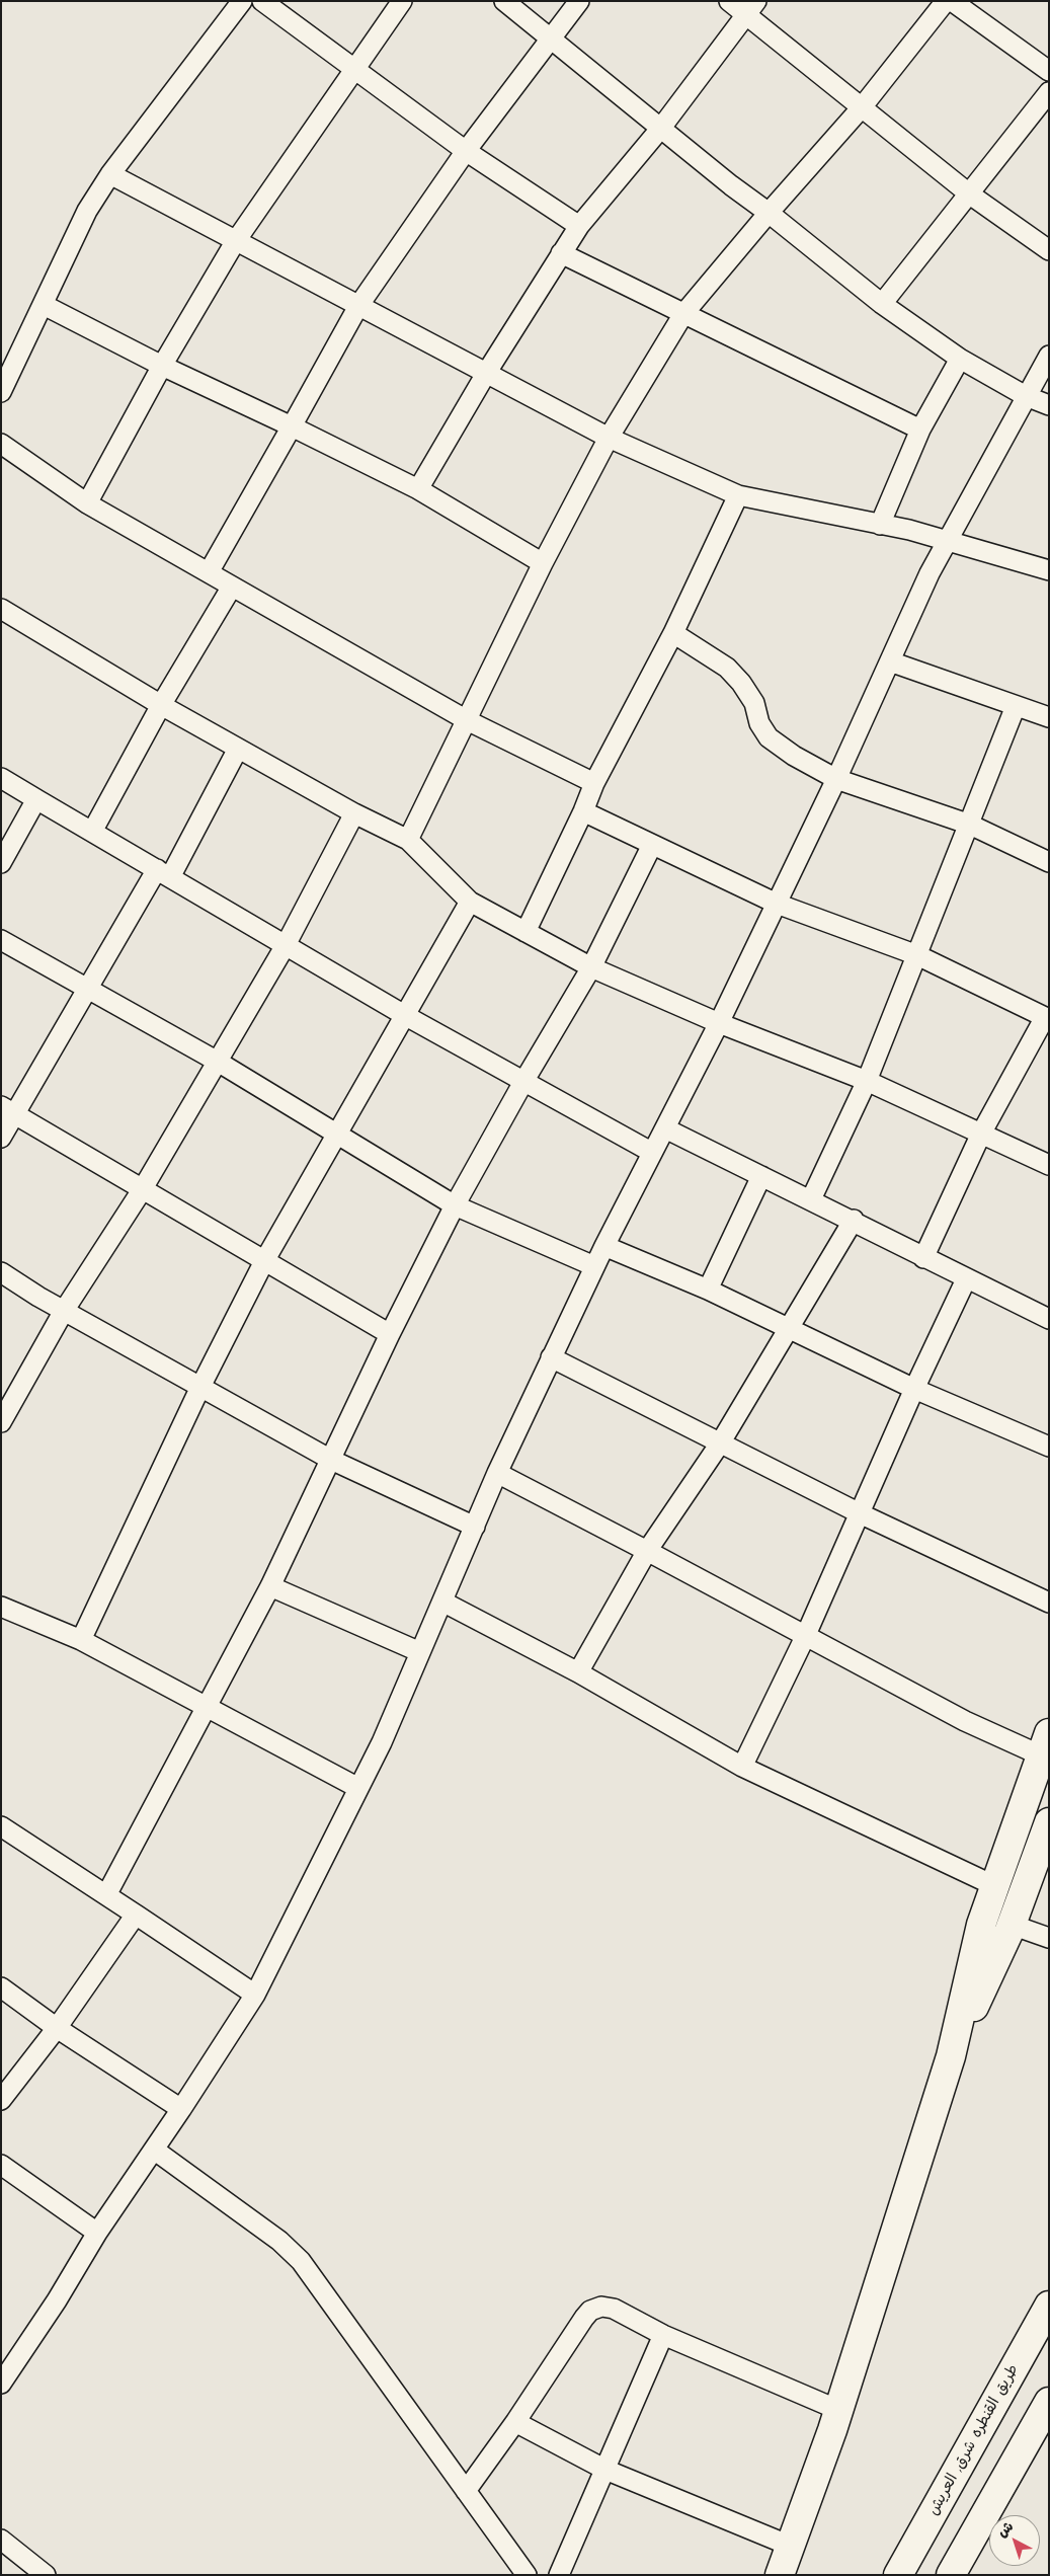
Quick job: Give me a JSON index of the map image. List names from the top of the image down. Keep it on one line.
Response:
{"streets":{"main road":["طريق القنطره شرق, العريش"]},"north":"top left"}
